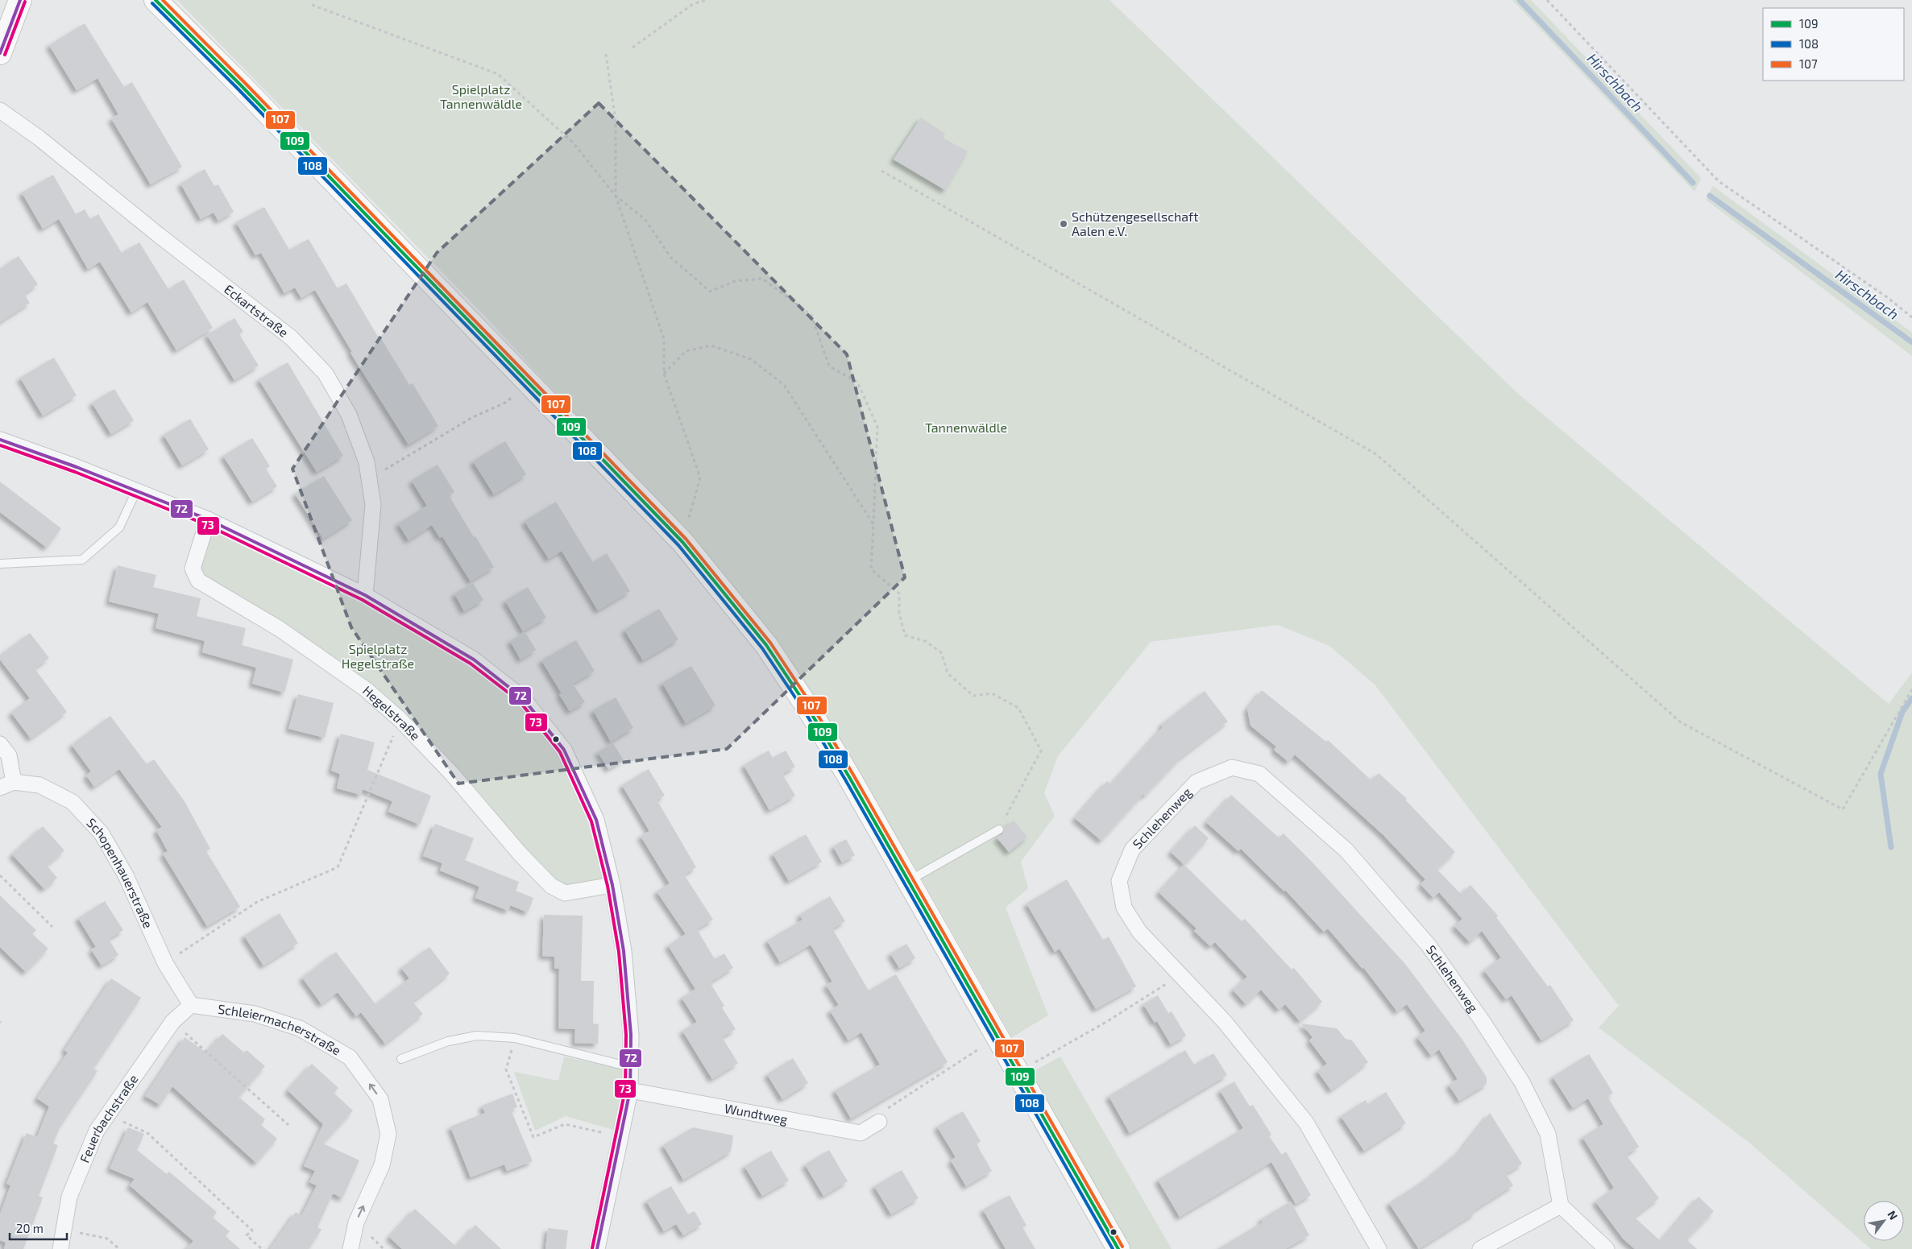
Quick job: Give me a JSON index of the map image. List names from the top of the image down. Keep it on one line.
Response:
{"streets":{"street":["Eckartstraße","Hegelstraße","Schlehenweg","Schopenhauerstraße","Schleiermacherstraße","Wundtweg","Feuerbachstraße"]},"crossings":[["Schopenhauerstraße","Schleiermacherstraße"],["Schopenhauerstraße","Feuerbachstraße"],["Schleiermacherstraße","Feuerbachstraße"]],"water":["Hirschbach"],"parks":["Spielplatz Tannenwäldle","Tannenwäldle","Spielplatz Hegelstraße"],"places":["Schützengesellschaft Aalen e.V."],"lines":["transit line 109","transit line 107","transit line 72","transit line 73","transit line 108"],"legend":["109","108","107"],"scale_bar":"20 m","north":"top right"}
